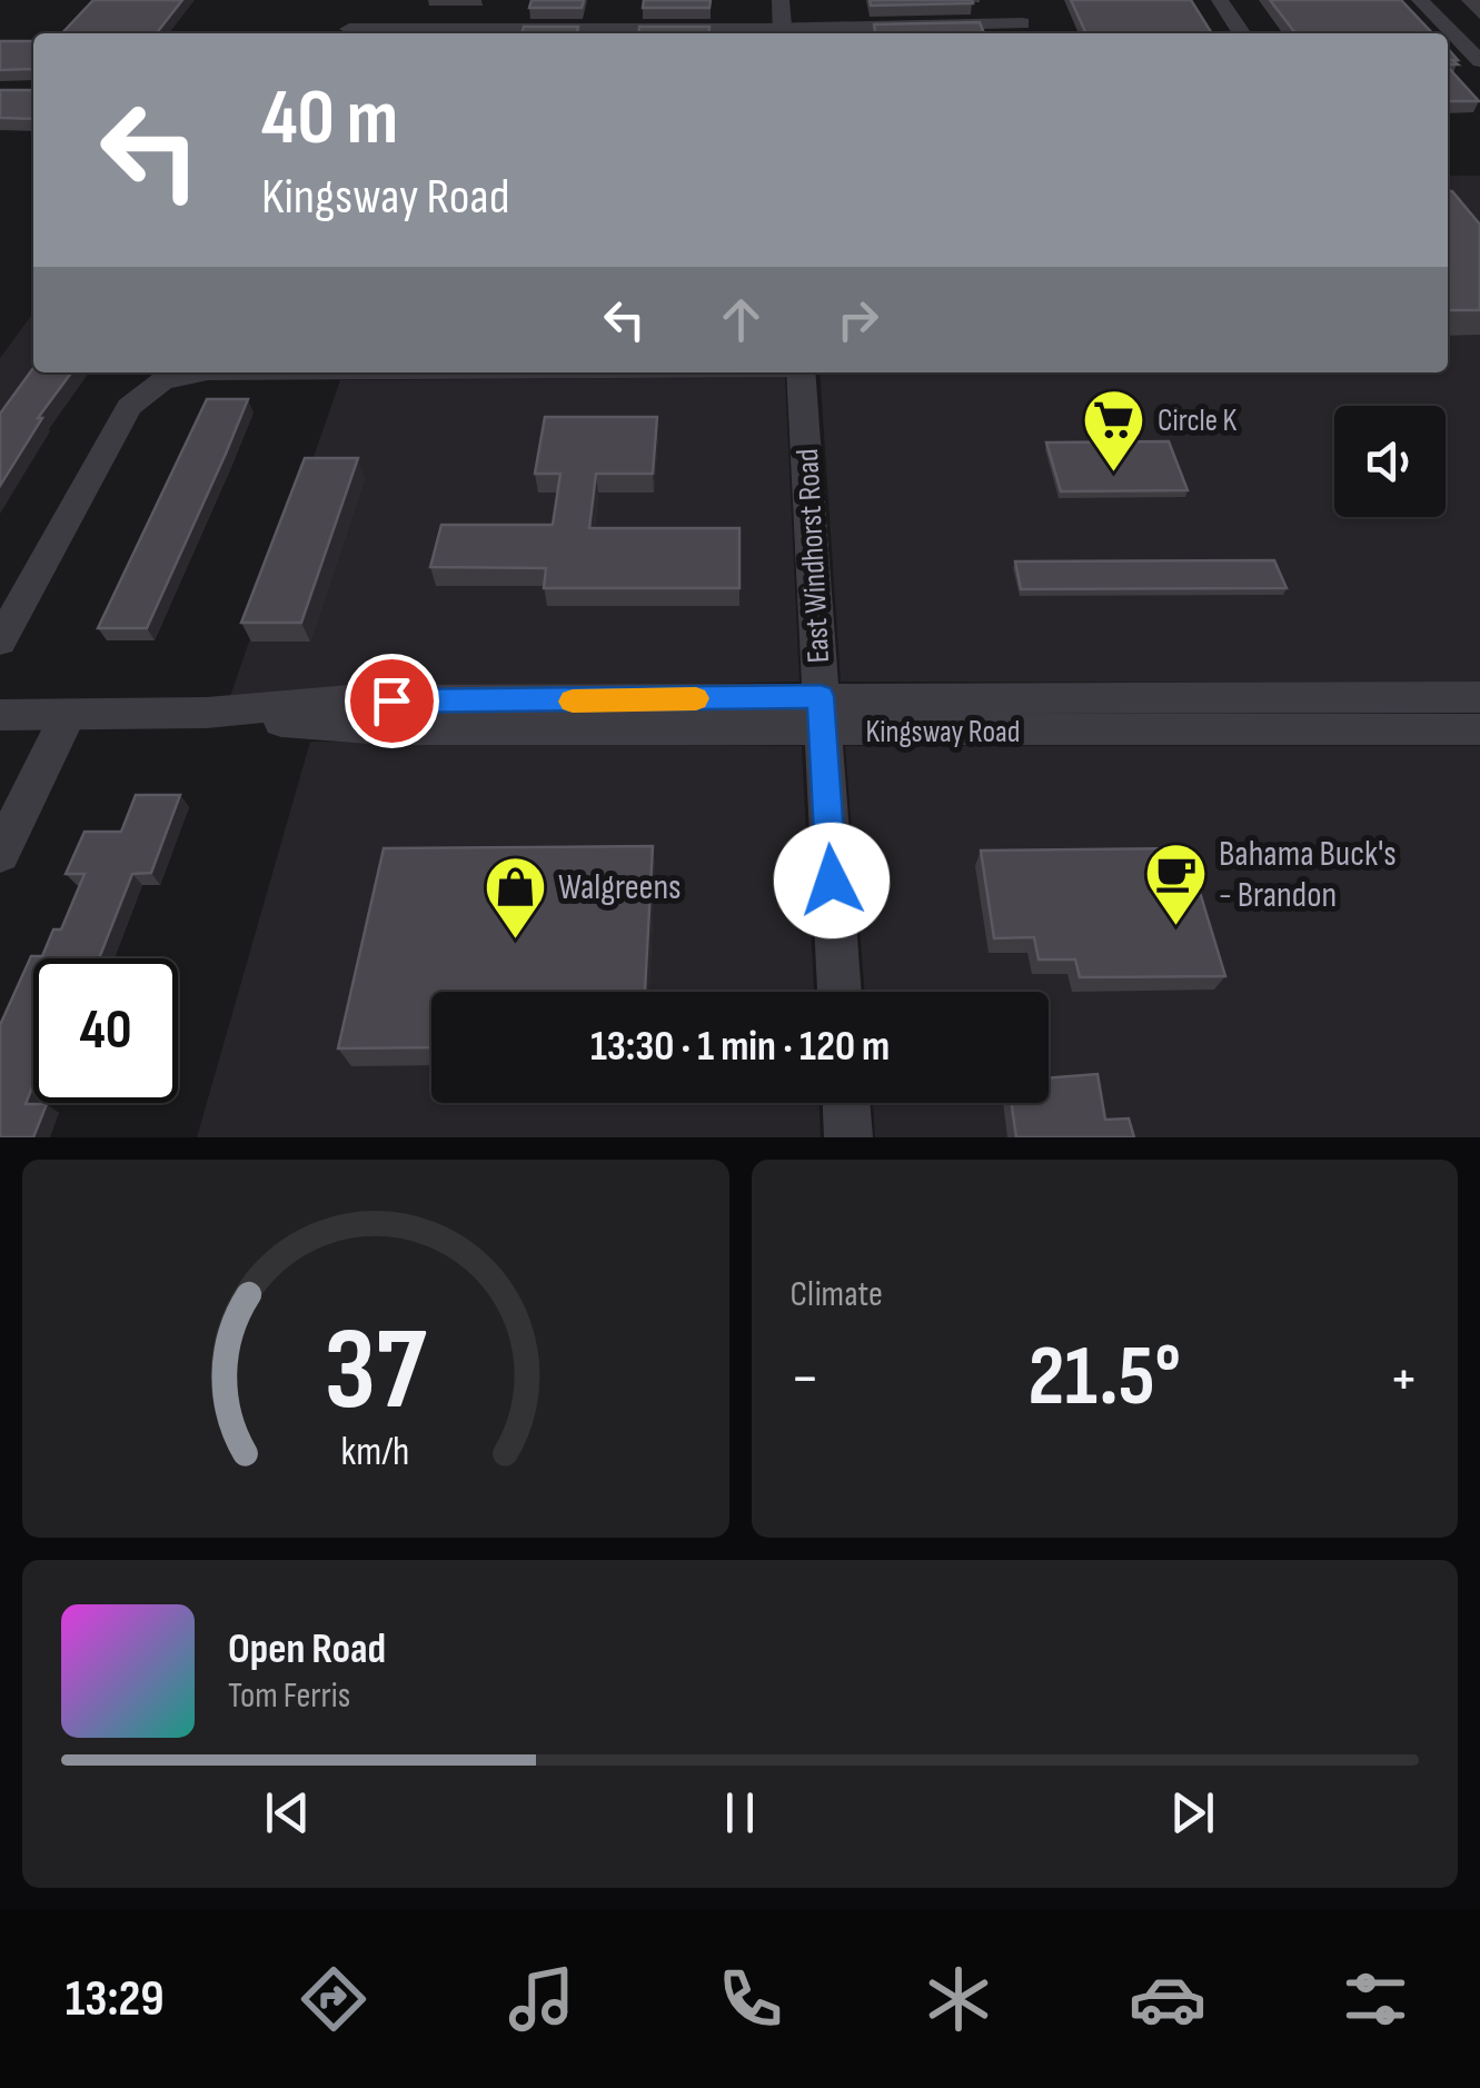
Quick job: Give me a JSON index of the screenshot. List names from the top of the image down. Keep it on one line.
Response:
{"streets":{"street":["East Windhorst Road","Kingsway Road"]},"crossings":[["East Windhorst Road","Kingsway Road"]],"places":{"supermarket":["Circle K"],"cafe":["Bahama Buck's - Brandon"],"shop":["Walgreens"]},"page":{"turn":["40 m","Kingsway Road"],"limit":"40","trip":"13:30 · 1 min · 120 m","tile":"Climate","heat":["−","21.5°","+"],"song":["Open Road","Tom Ferris"],"tabs":"13:29","gauge":["37","km/h"]}}
